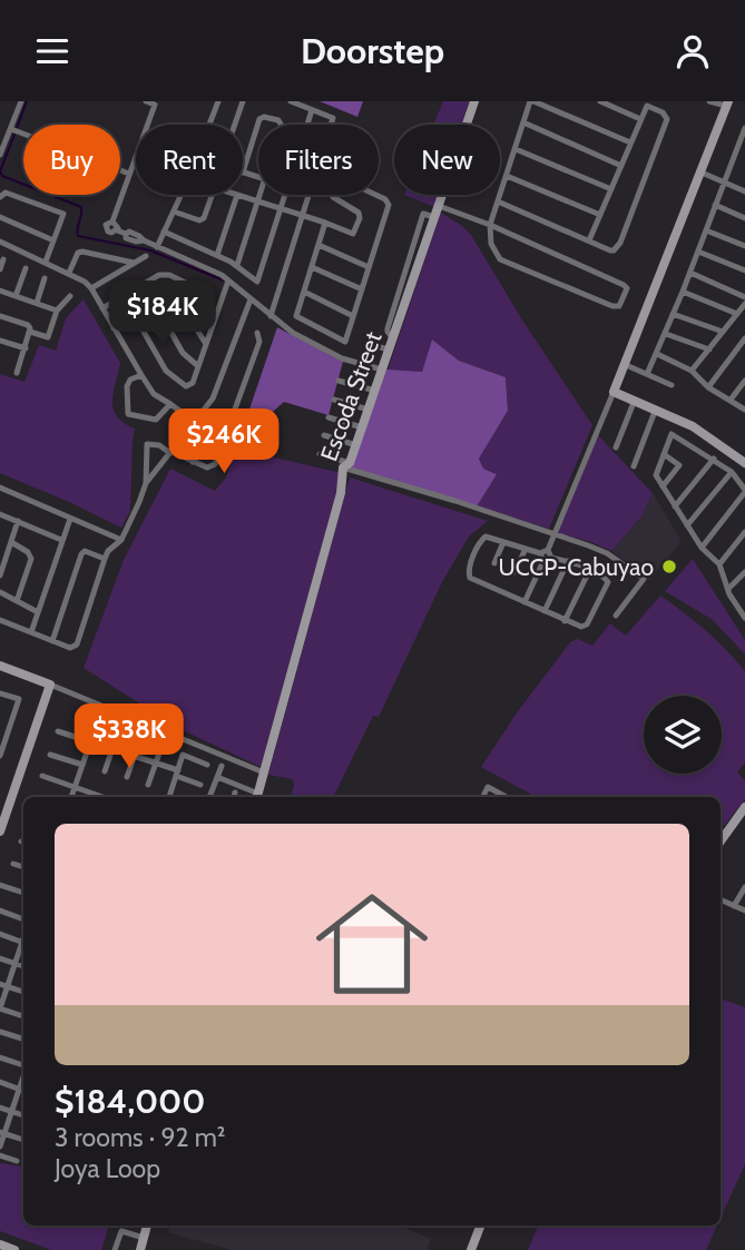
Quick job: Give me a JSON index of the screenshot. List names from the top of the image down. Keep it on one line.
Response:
{"streets":{"street":["Escoda Street"]},"places":["UCCP-Cabuyao"],"page":{"header":"Doorstep","chip":["Buy","Rent","Filters","New"],"price":["$184K","$246K","$338K"],"list":[{"name":"$184,000","note":"3 rooms · 92 m² · Joya Loop"}]}}
